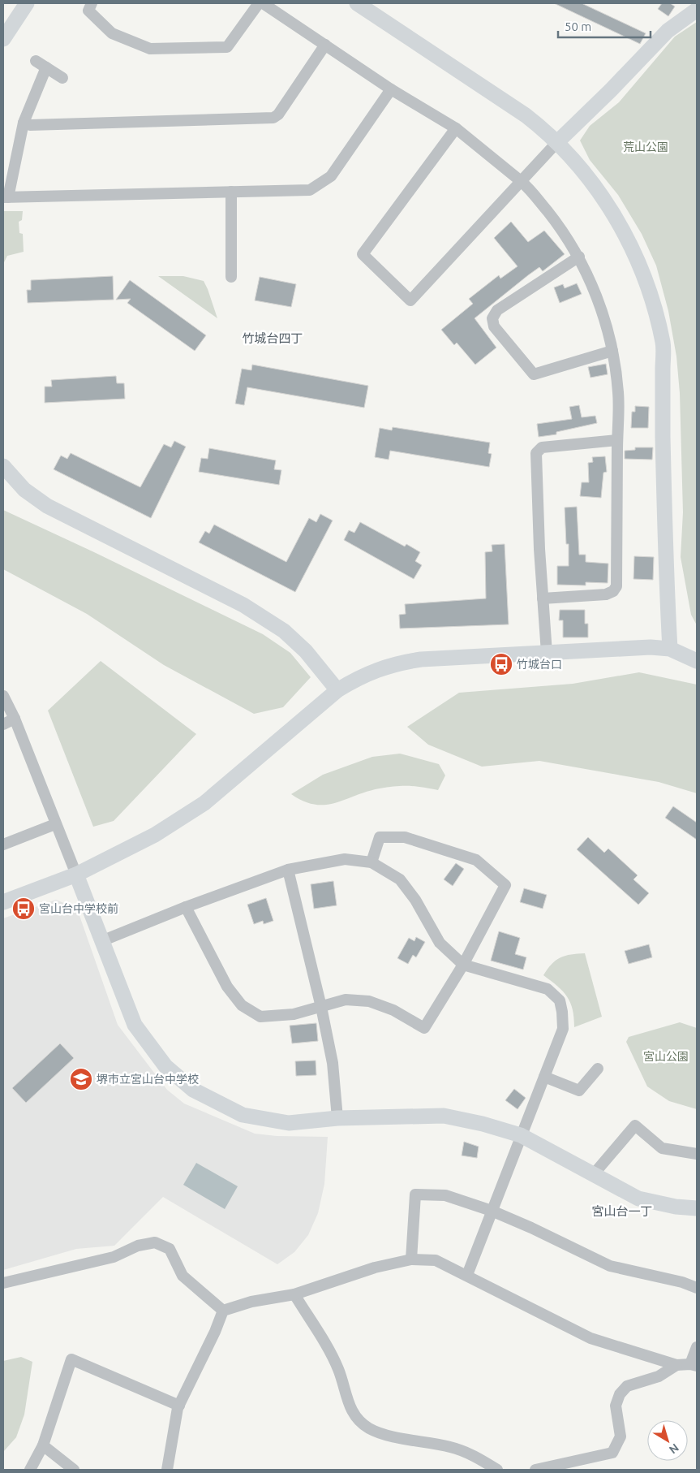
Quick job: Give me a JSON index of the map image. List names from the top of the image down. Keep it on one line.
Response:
{"districts":["竹城台四丁","宮山台一丁"],"parks":["荒山公園","宮山公園"],"places":{"bus stop":["竹城台口","宮山台中学校前"],"school or university":["堺市立宮山台中学校"]},"scale_bar":"50 m","north":"bottom right"}
